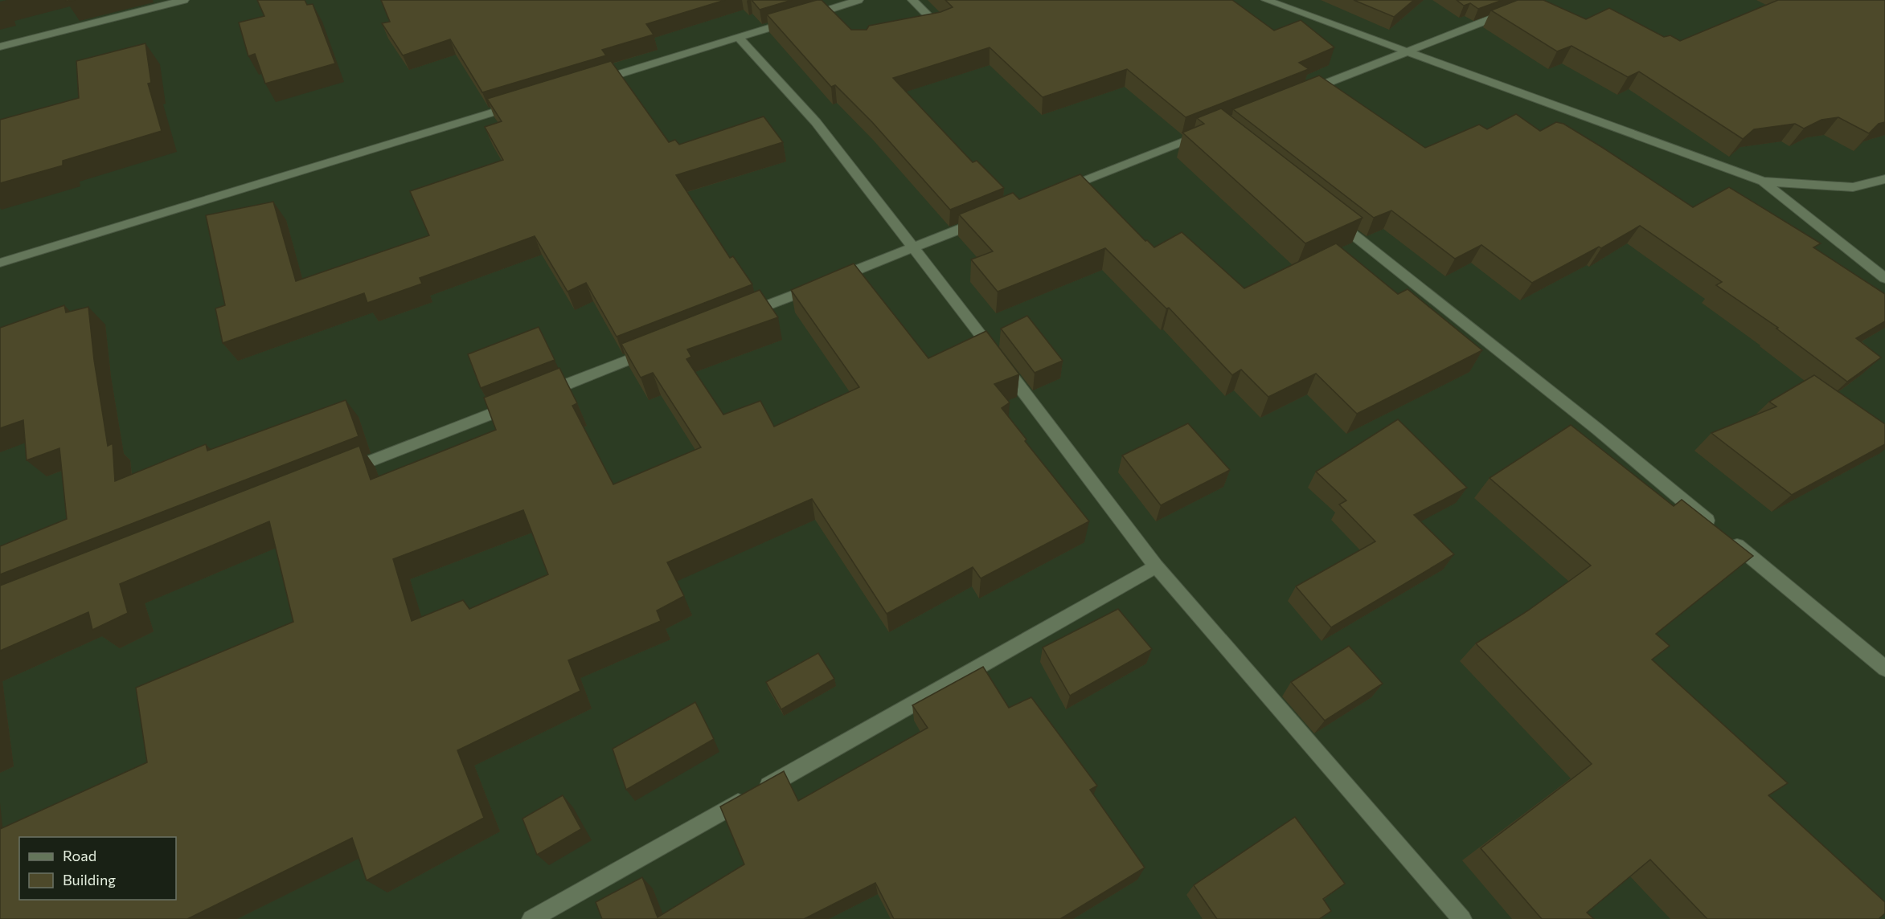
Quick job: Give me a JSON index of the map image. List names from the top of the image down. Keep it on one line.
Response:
{"legend":["Road","Building"]}
